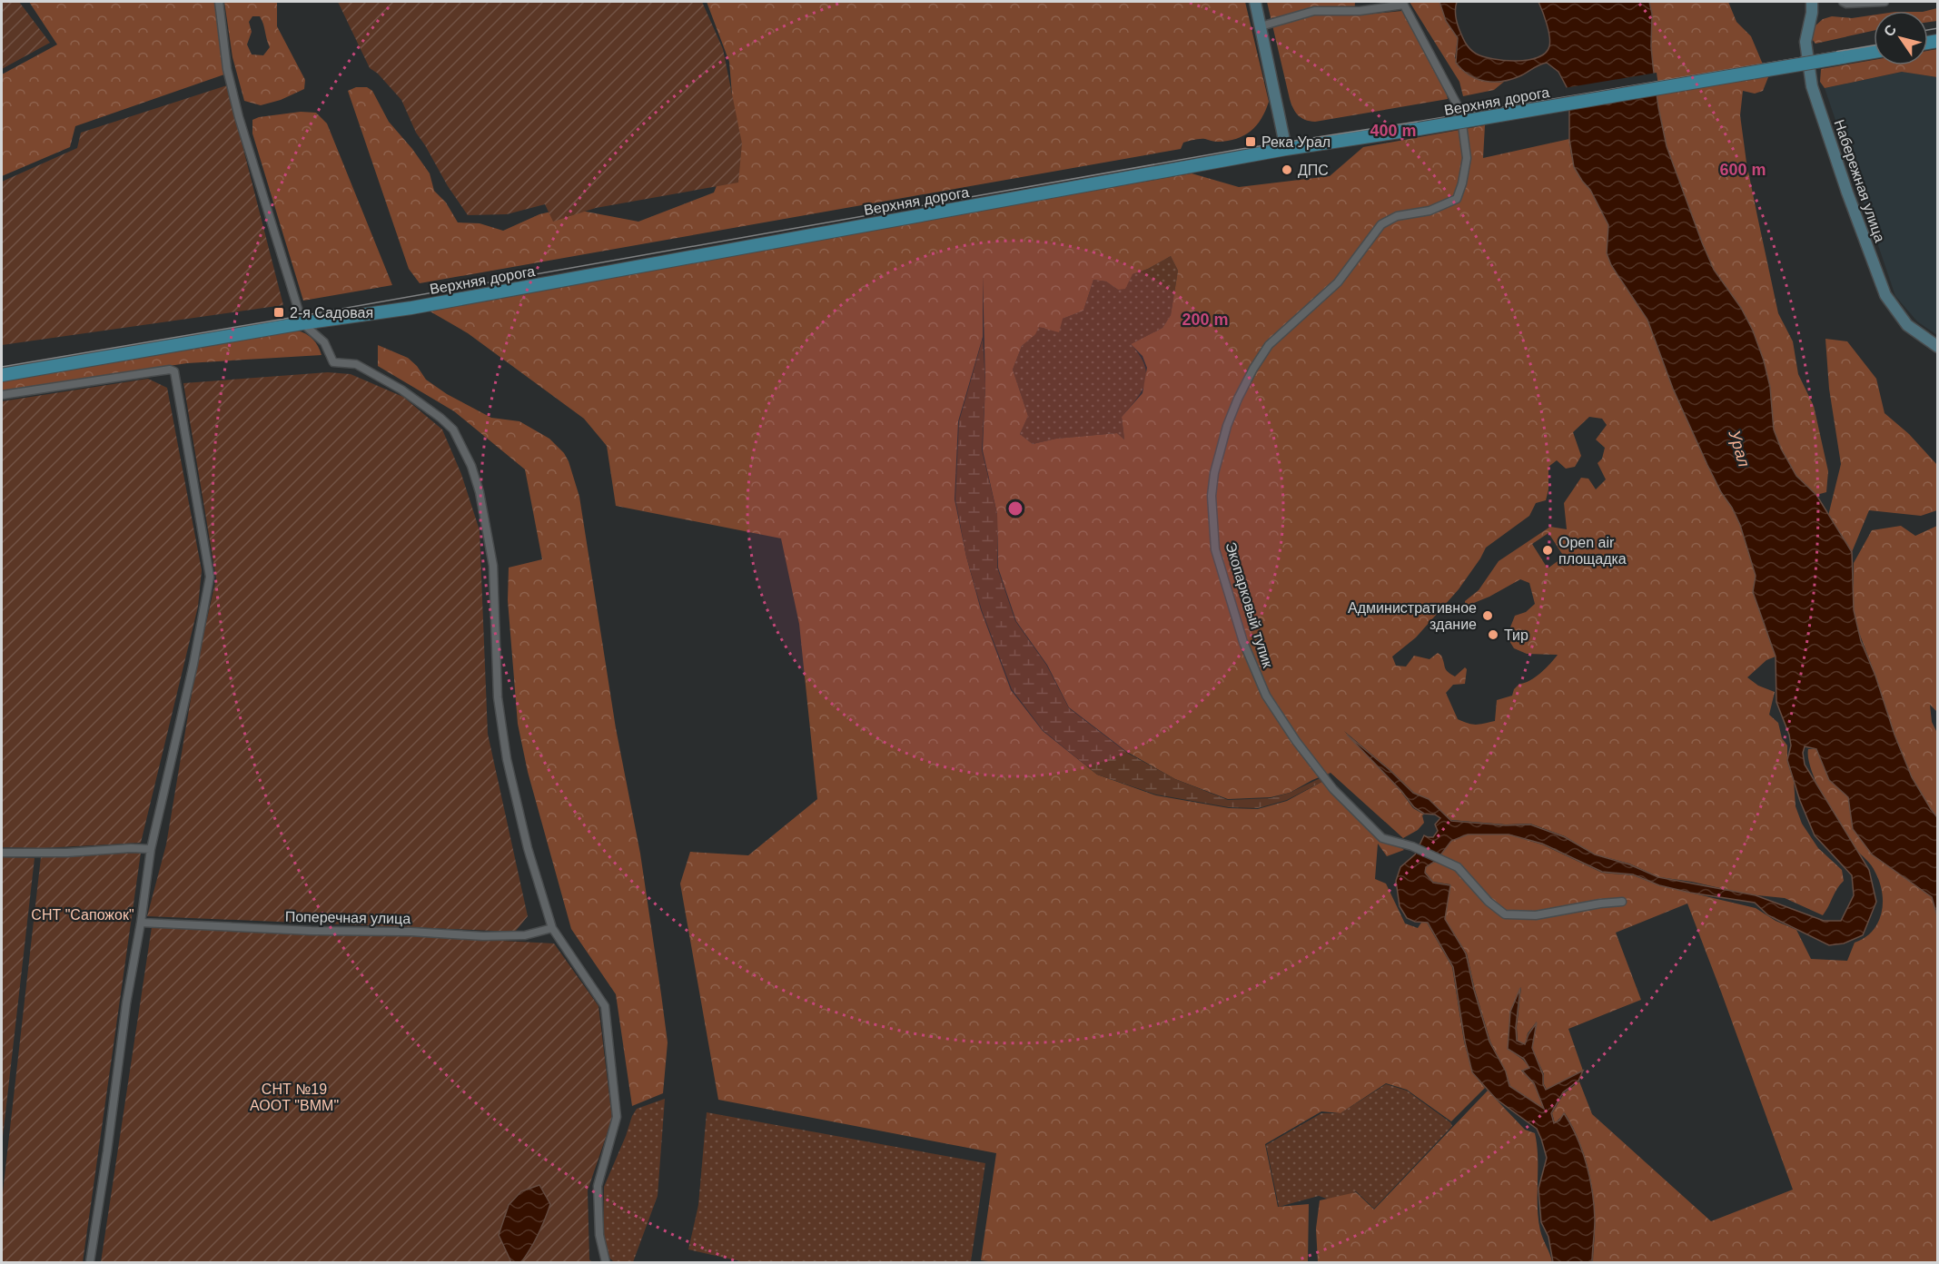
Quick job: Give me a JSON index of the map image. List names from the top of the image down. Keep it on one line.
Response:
{"streets":{"main road":["Верхняя дорога","Набережная улица"],"street":["Экопарковый тупик","Поперечная улица"]},"water":["Урал"],"parks":["СНТ \"Сапожок\"","СНТ №19 АООТ \"ВММ\""],"places":{"transit":["Река Урал","2-я Садовая"],"other":["ДПС","Open air площадка","Административное здание","Тир"]},"north":"top left","rings":["400 m","600 m","200 m"]}
